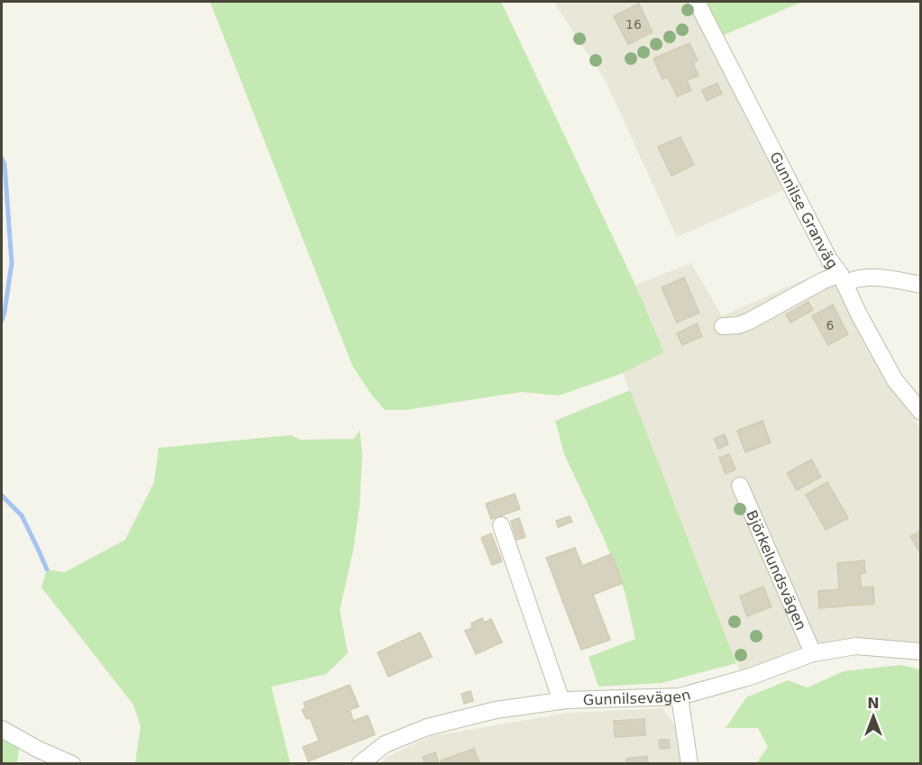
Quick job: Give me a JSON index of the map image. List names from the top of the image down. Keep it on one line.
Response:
{"streets":{"street":["Gunnilse Granväg","Björkelundsvägen","Gunnilsevägen"]},"crossings":[["Björkelundsvägen","Gunnilsevägen"]],"house_numbers":["16","6"],"north":"top"}
